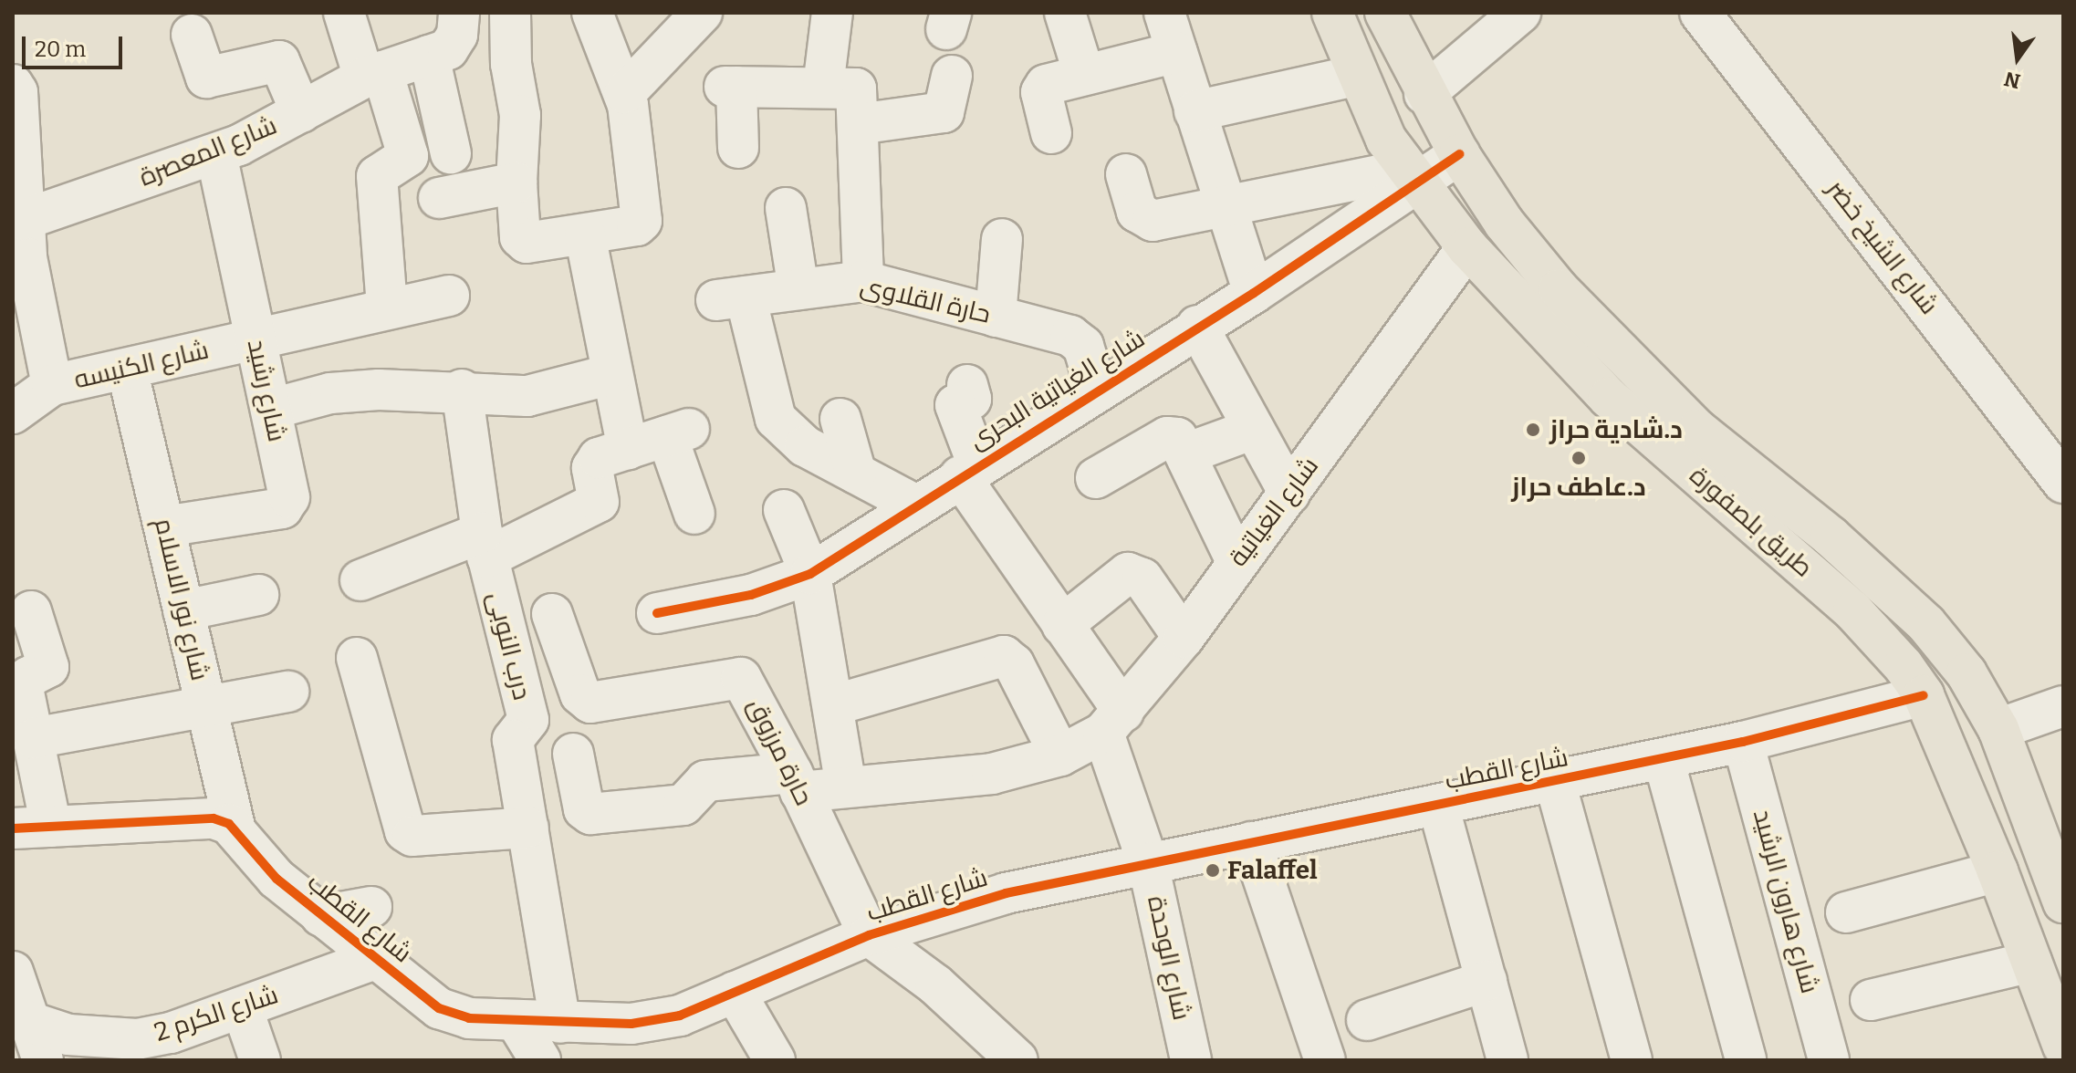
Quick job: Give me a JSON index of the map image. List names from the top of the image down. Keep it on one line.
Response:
{"streets":{"main road":["طريق بلصفورة"],"street":["شارع المعصرة","شارع الشيخ خضر","حارة القلاوى","شارع الكنيسه","شارع الغياتية البحرى","شارع رشيد","شارع الغياتية","شارع نور الاسلام","درب النوبى","حارة مرزوق","شارع القطب","شارع هارون الرشيد","شارع الوحدة","شارع الكرم 2"]},"crossings":[["شارع المعصرة","شارع رشيد"],["حارة القلاوى","شارع الغياتية البحرى"],["شارع الكنيسه","شارع رشيد"],["شارع الكنيسه","شارع نور الاسلام"],["شارع الغياتية البحرى","طريق بلصفورة"],["شارع الغياتية البحرى","شارع الوحدة"],["شارع رشيد","شارع نور الاسلام"],["شارع الغياتية","طريق بلصفورة"],["شارع الغياتية","حارة مرزوق"],["شارع الغياتية","شارع الوحدة"],["طريق بلصفورة","شارع القطب"],["شارع نور الاسلام","شارع القطب"],["درب النوبى","شارع القطب"],["حارة مرزوق","شارع القطب"],["شارع القطب","شارع هارون الرشيد"],["شارع القطب","شارع الوحدة"],["شارع القطب","شارع الكرم 2"]],"places":["د.شادية حراز","د.عاطف حراز","Falaffel"],"scale_bar":"20 m","north":"bottom"}
